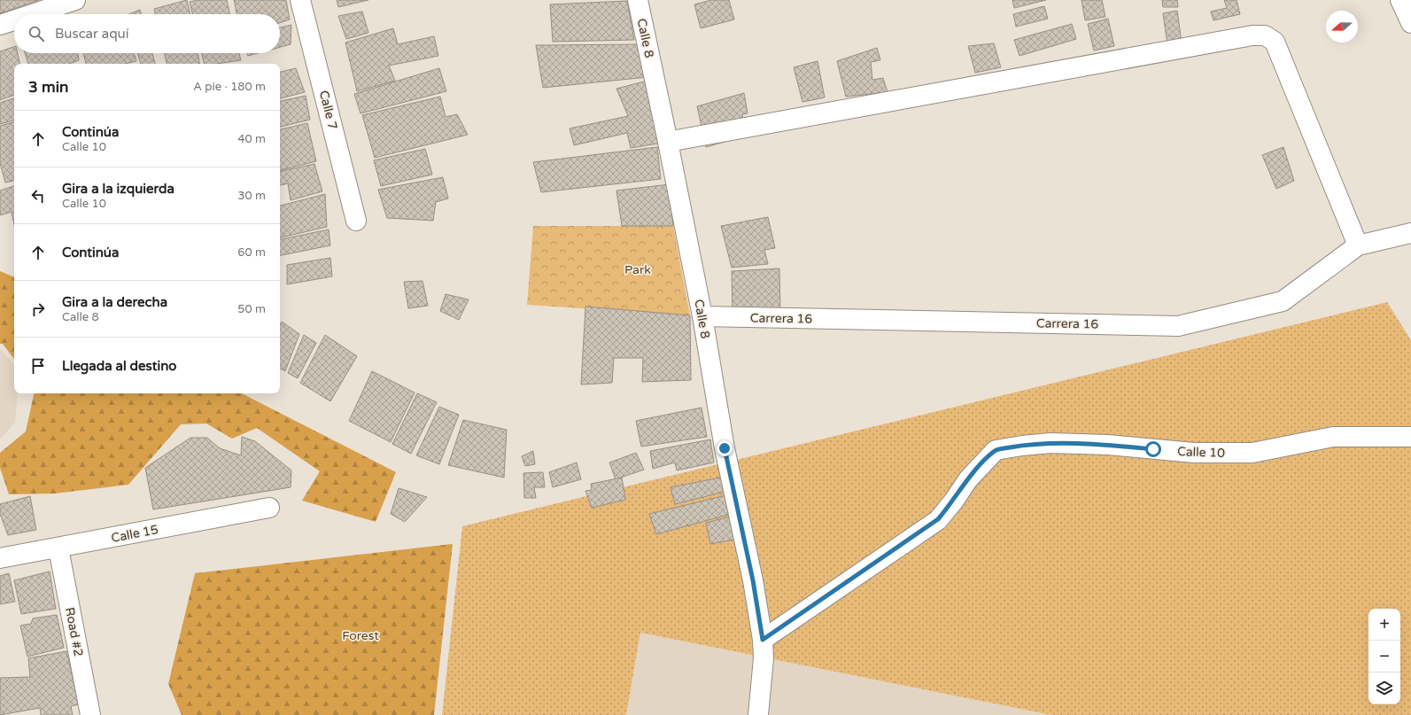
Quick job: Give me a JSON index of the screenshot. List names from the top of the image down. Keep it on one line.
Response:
{"streets":{"street":["Calle 8","Calle 7","Carrera 16","Calle 10","Calle 15","Road #2"]},"crossings":[["Calle 8","Carrera 16"],["Calle 8","Calle 10"],["Calle 15","Road #2"]],"parks":["Park","Forest"],"north":"left","page":{"search":"Buscar aquí","heading":["3 min","A pie · 180 m"],"list":[["Continúa","Calle 10","40 m"],["Gira a la izquierda","Calle 10","30 m"],["Continúa","60 m"],["Gira a la derecha","Calle 8","50 m"],"Llegada al destino"],"map_buttons":["+","−"]}}
